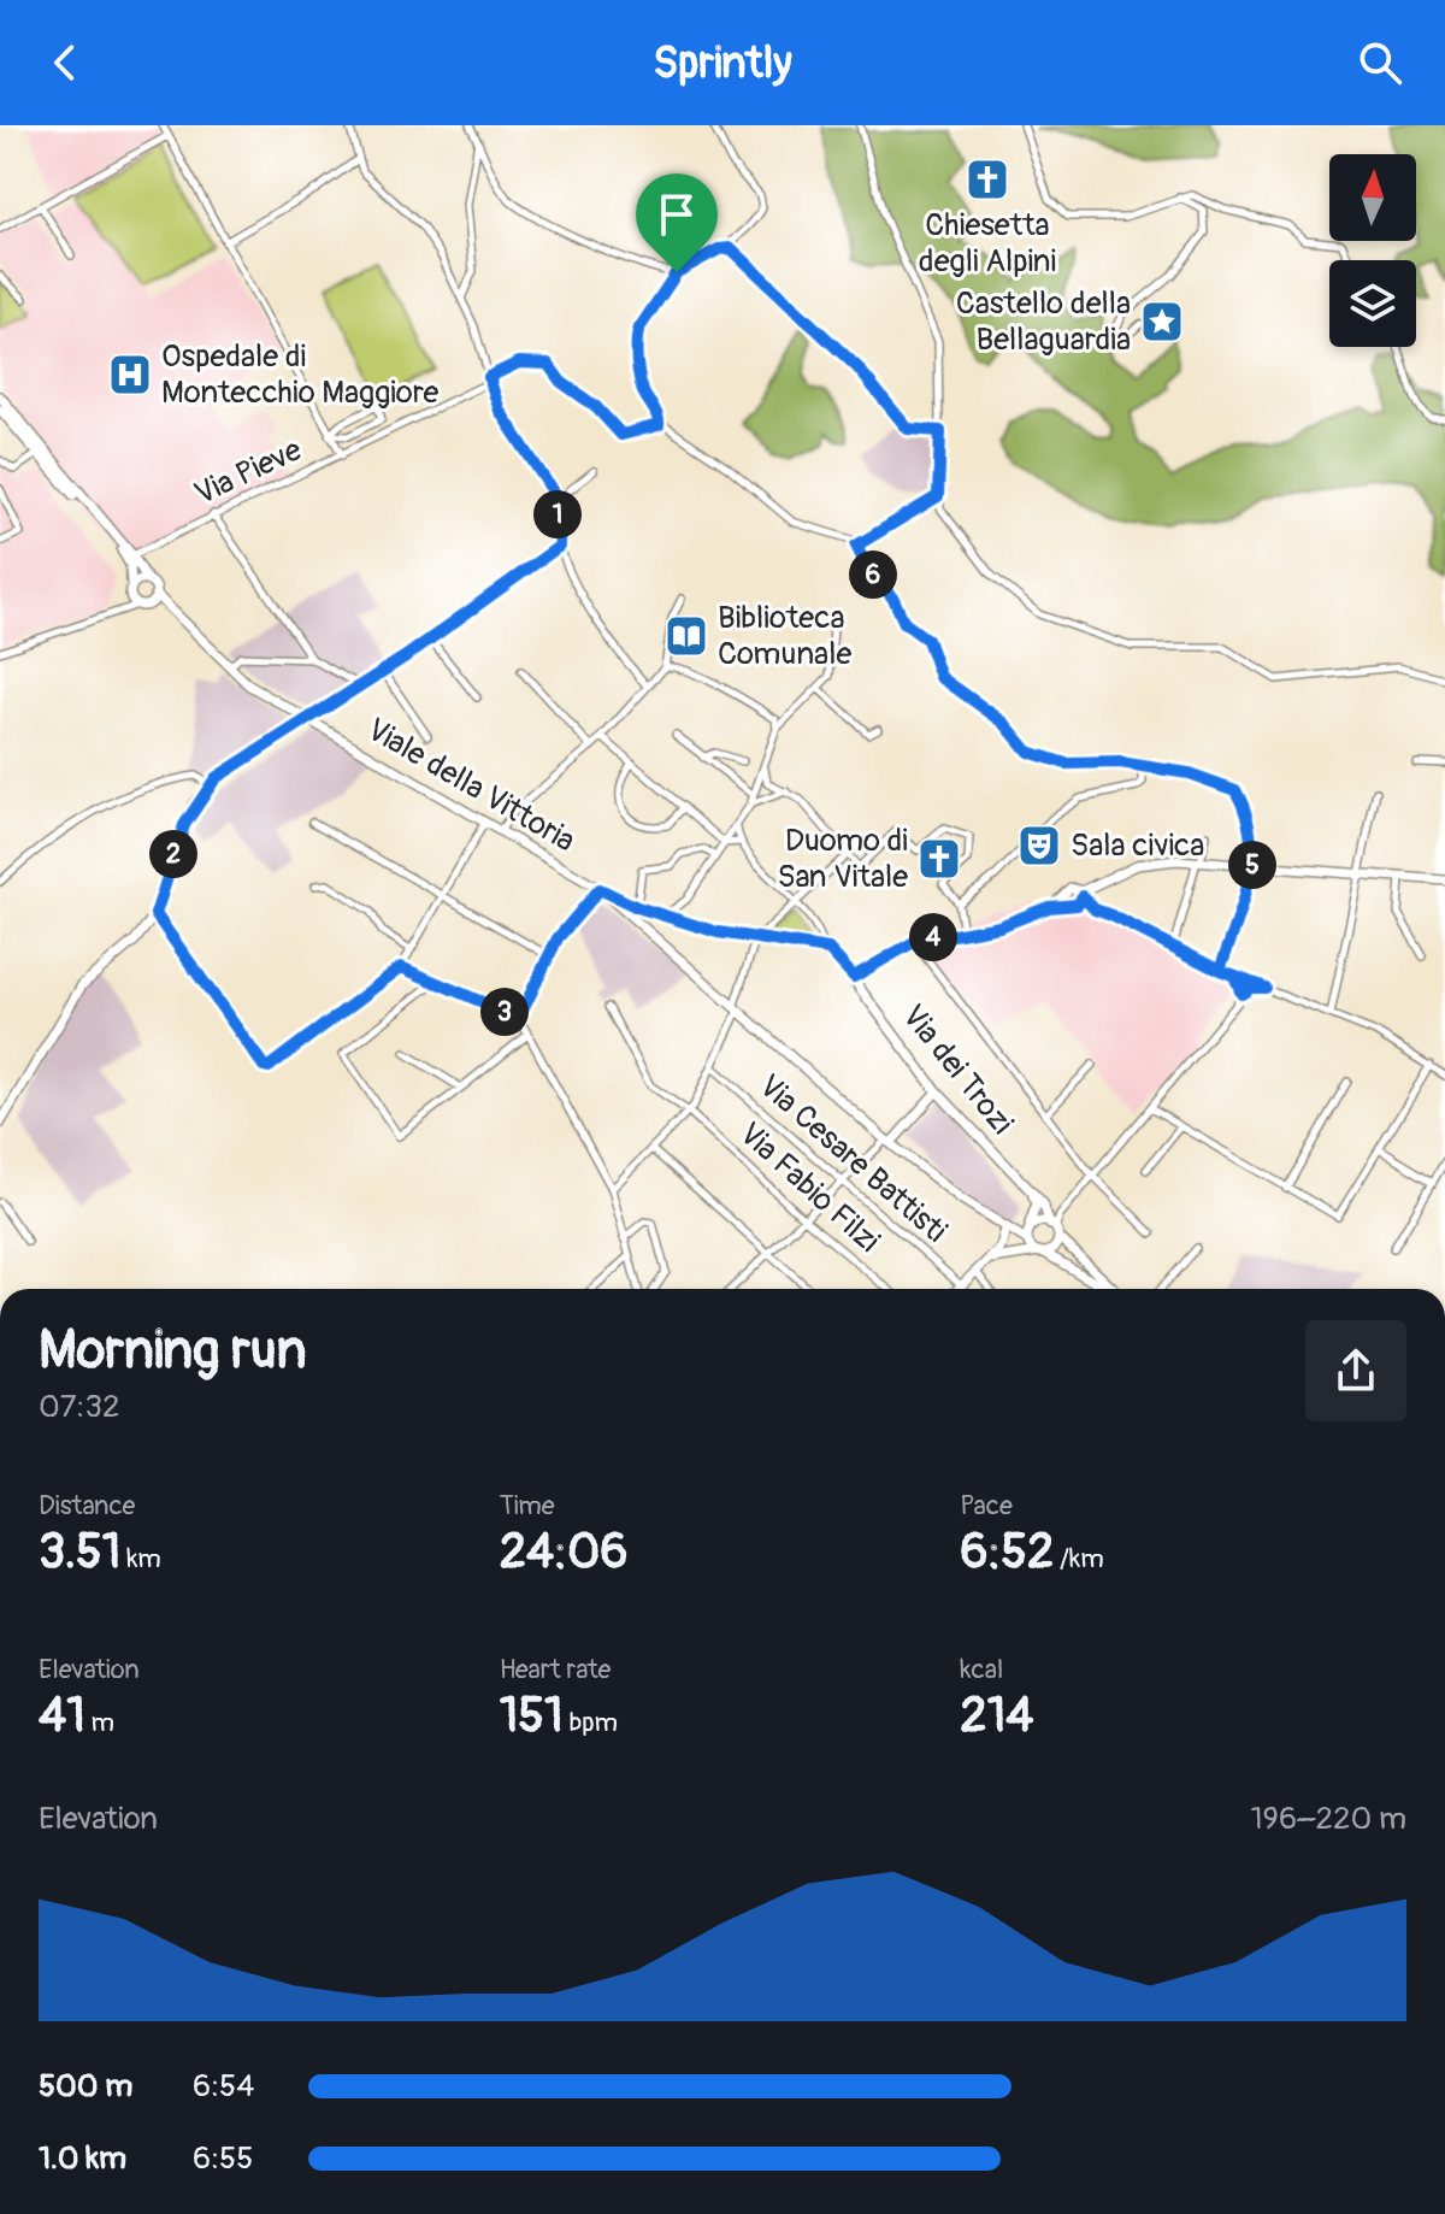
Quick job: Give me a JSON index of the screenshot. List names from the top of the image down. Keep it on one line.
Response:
{"streets":{"street":["Via Pieve","Viale della Vittoria","Via dei Trozi","Via Cesare Battisti","Via Fabio Filzi"]},"crossings":[["Via Pieve","Viale della Vittoria"]],"places":{"church":["Chiesetta degli Alpini","Duomo di San Vitale"],"place":["Castello della Bellaguardia"],"hospital":["Ospedale di Montecchio Maggiore"],"library":["Biblioteca Comunale"],"theatre":["Sala civica"]},"north":"top","page":{"header":"Sprintly","pins":["1","6","2","5","4","3"],"heading":["Morning run","07:32"],"stats":[["Distance","3.51 km"],["Time","24:06"],["Pace","6:52 /km"],["Elevation","41 m"],["Heart rate","151 bpm"],["kcal","214"]],"chart":["Elevation","196–220 m"],"list":[{"name":"500 m","note":"6:54"},{"name":"1.0 km","note":"6:55"}]}}
